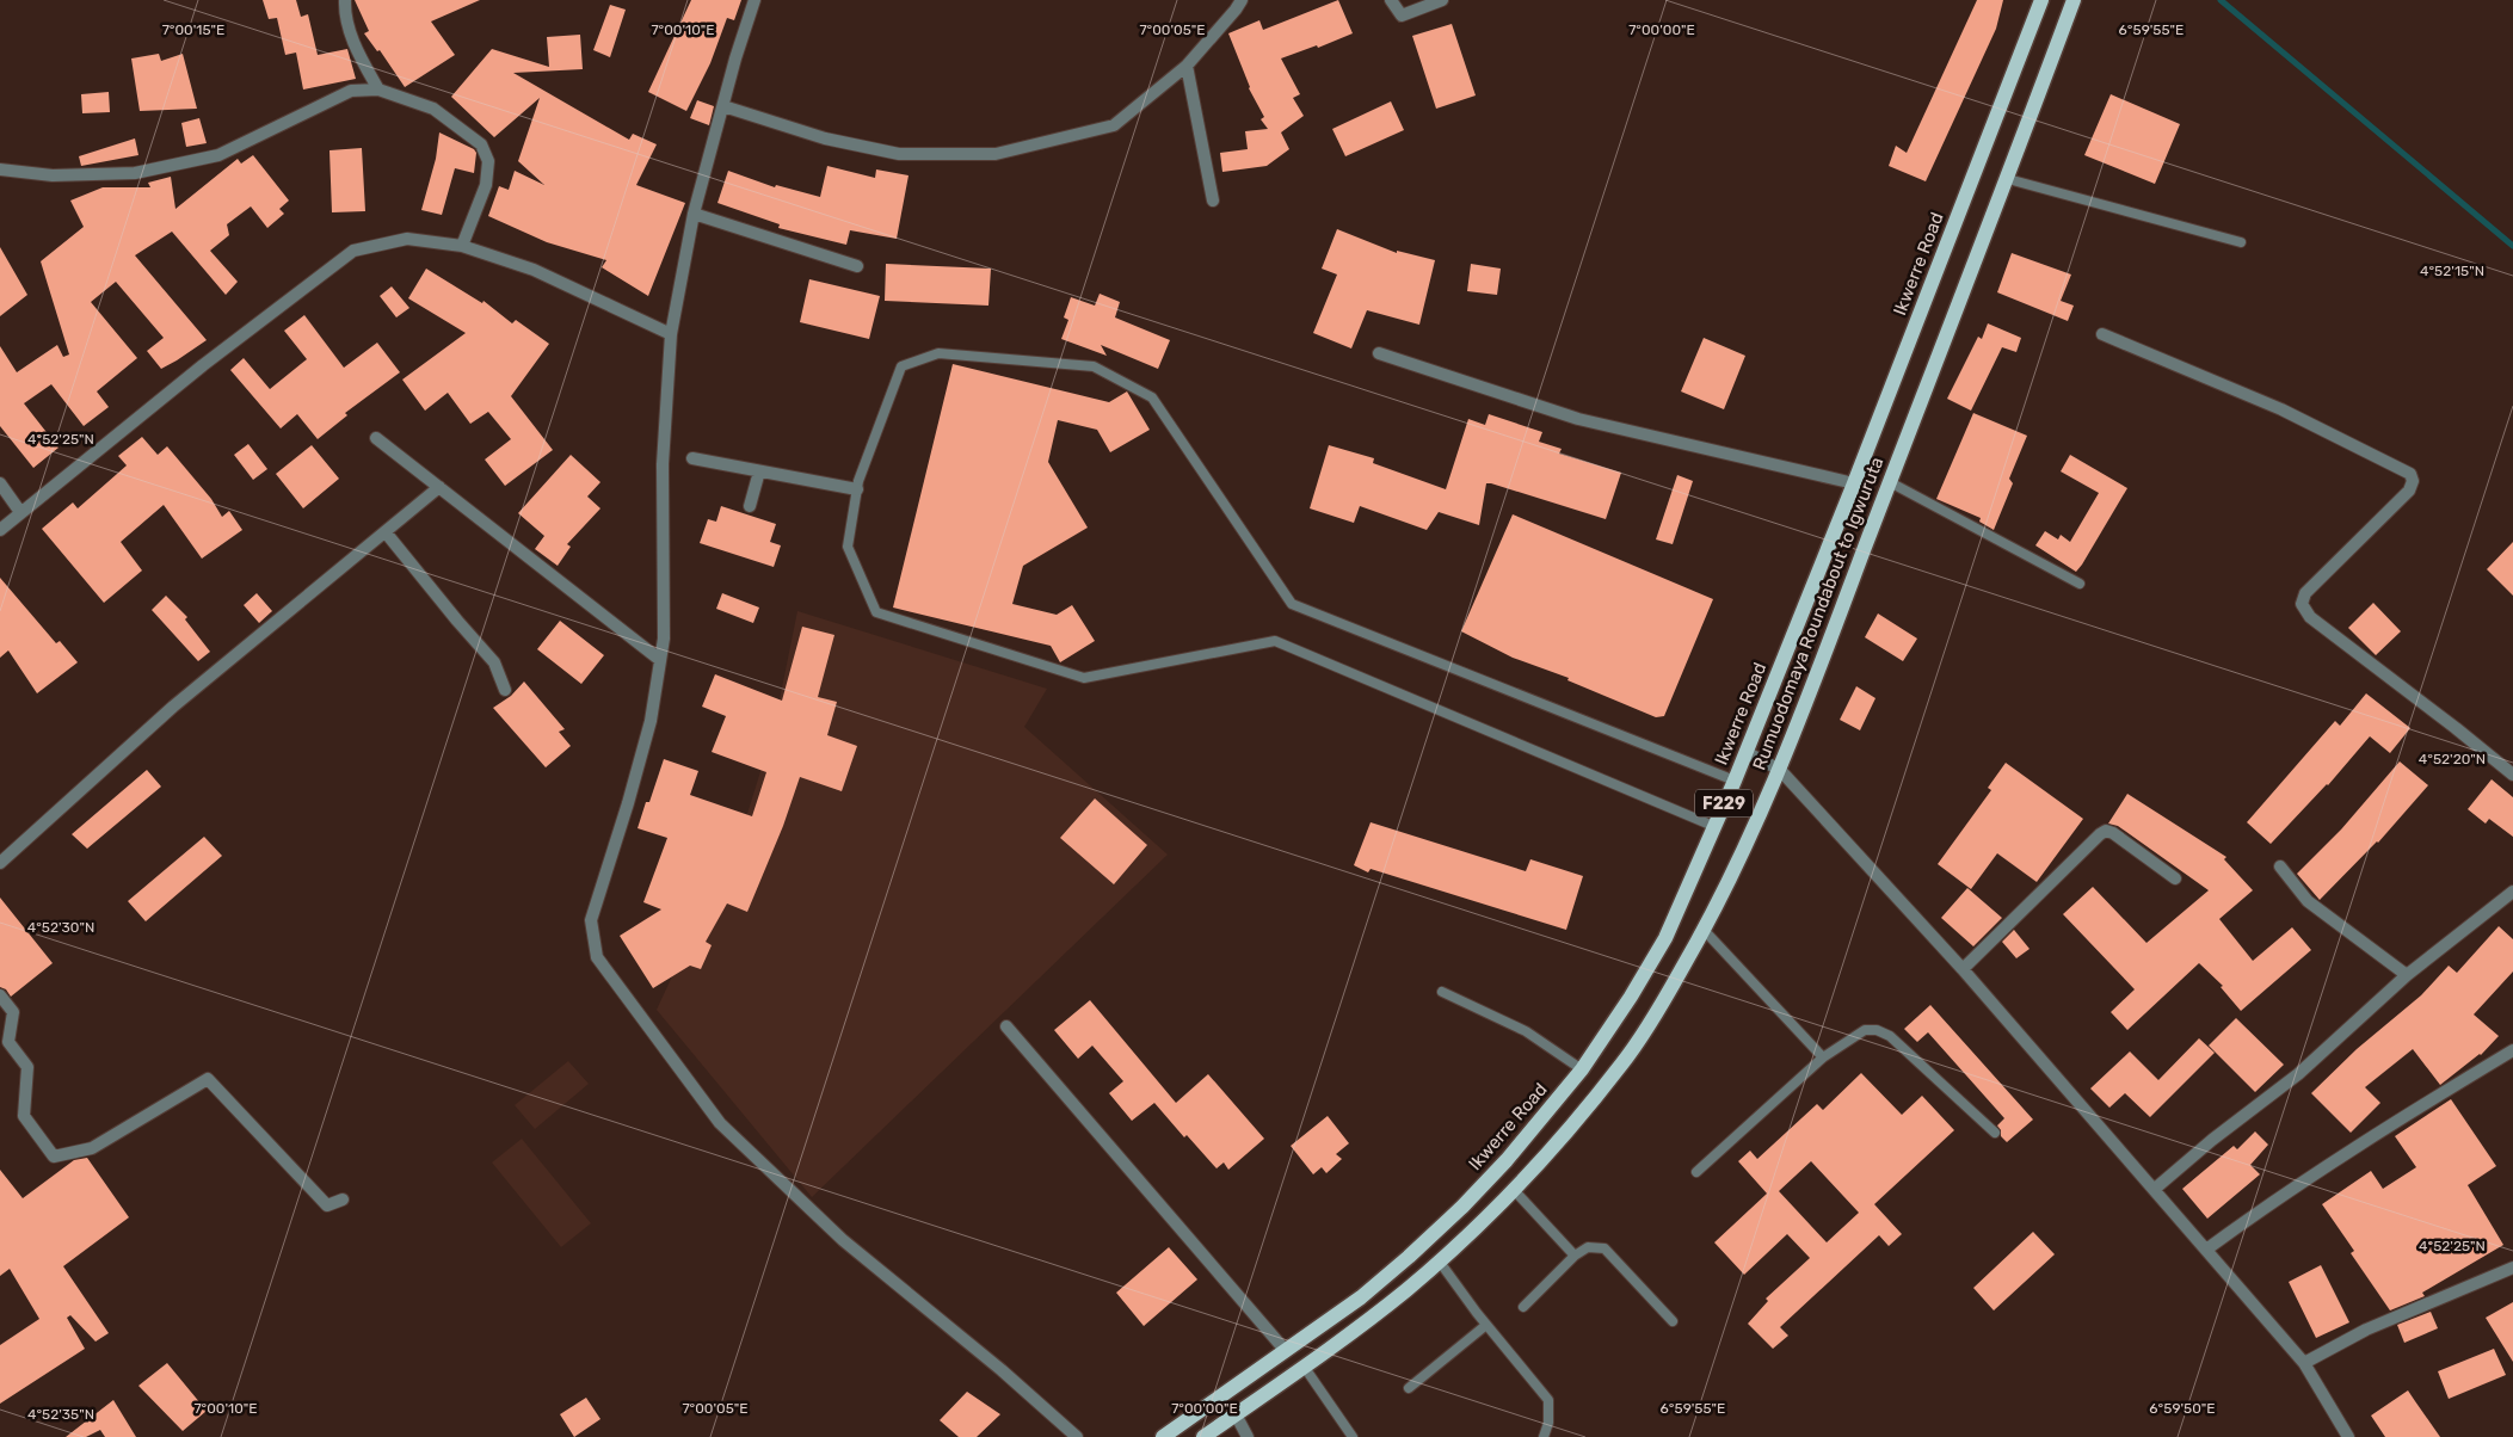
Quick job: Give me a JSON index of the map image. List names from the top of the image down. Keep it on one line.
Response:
{"streets":{"main road":["Ikwerre Road","Rumuodomaya Roundabout to Igwuruta","F229"]},"coordinates":["7°00'15\"E","7°00'10\"E","7°00'05\"E","7°00'00\"E","6°59'55\"E","4°52'15\"N","4°52'25\"N","4°52'20\"N","4°52'30\"N","6°59'50\"E","4°52'35\"N"]}
